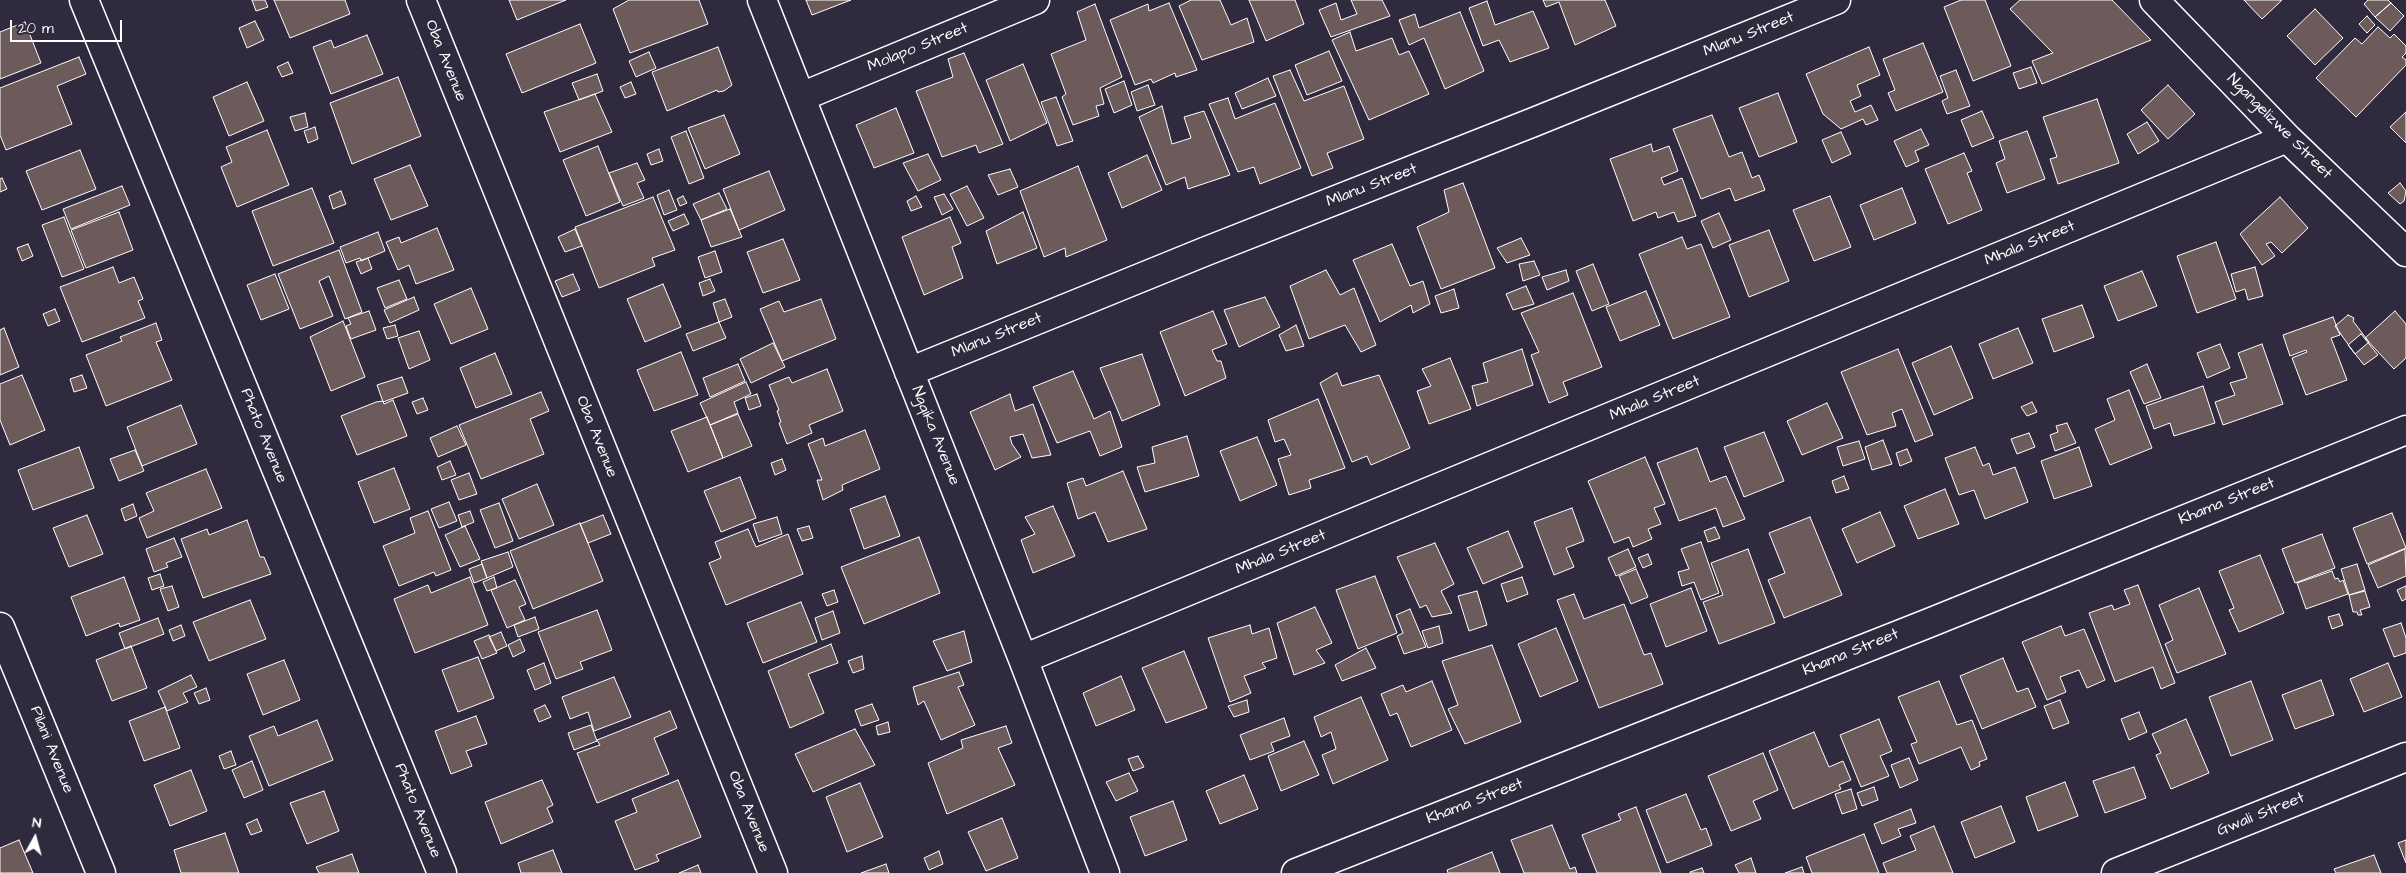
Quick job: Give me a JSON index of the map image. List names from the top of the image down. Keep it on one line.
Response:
{"streets":{"street":["Mlanu Street","Molapo Street","Oba Avenue","Ngangelizwe Street","Mhala Street","Phato Avenue","Ngqika Avenue","Khama Street","Pilani Avenue","Gwali Street"]},"crossings":[["Mlanu Street","Ngqika Avenue"],["Molapo Street","Ngqika Avenue"],["Ngangelizwe Street","Mhala Street"],["Mhala Street","Ngqika Avenue"]],"scale_bar":"20 m","north":"top"}
